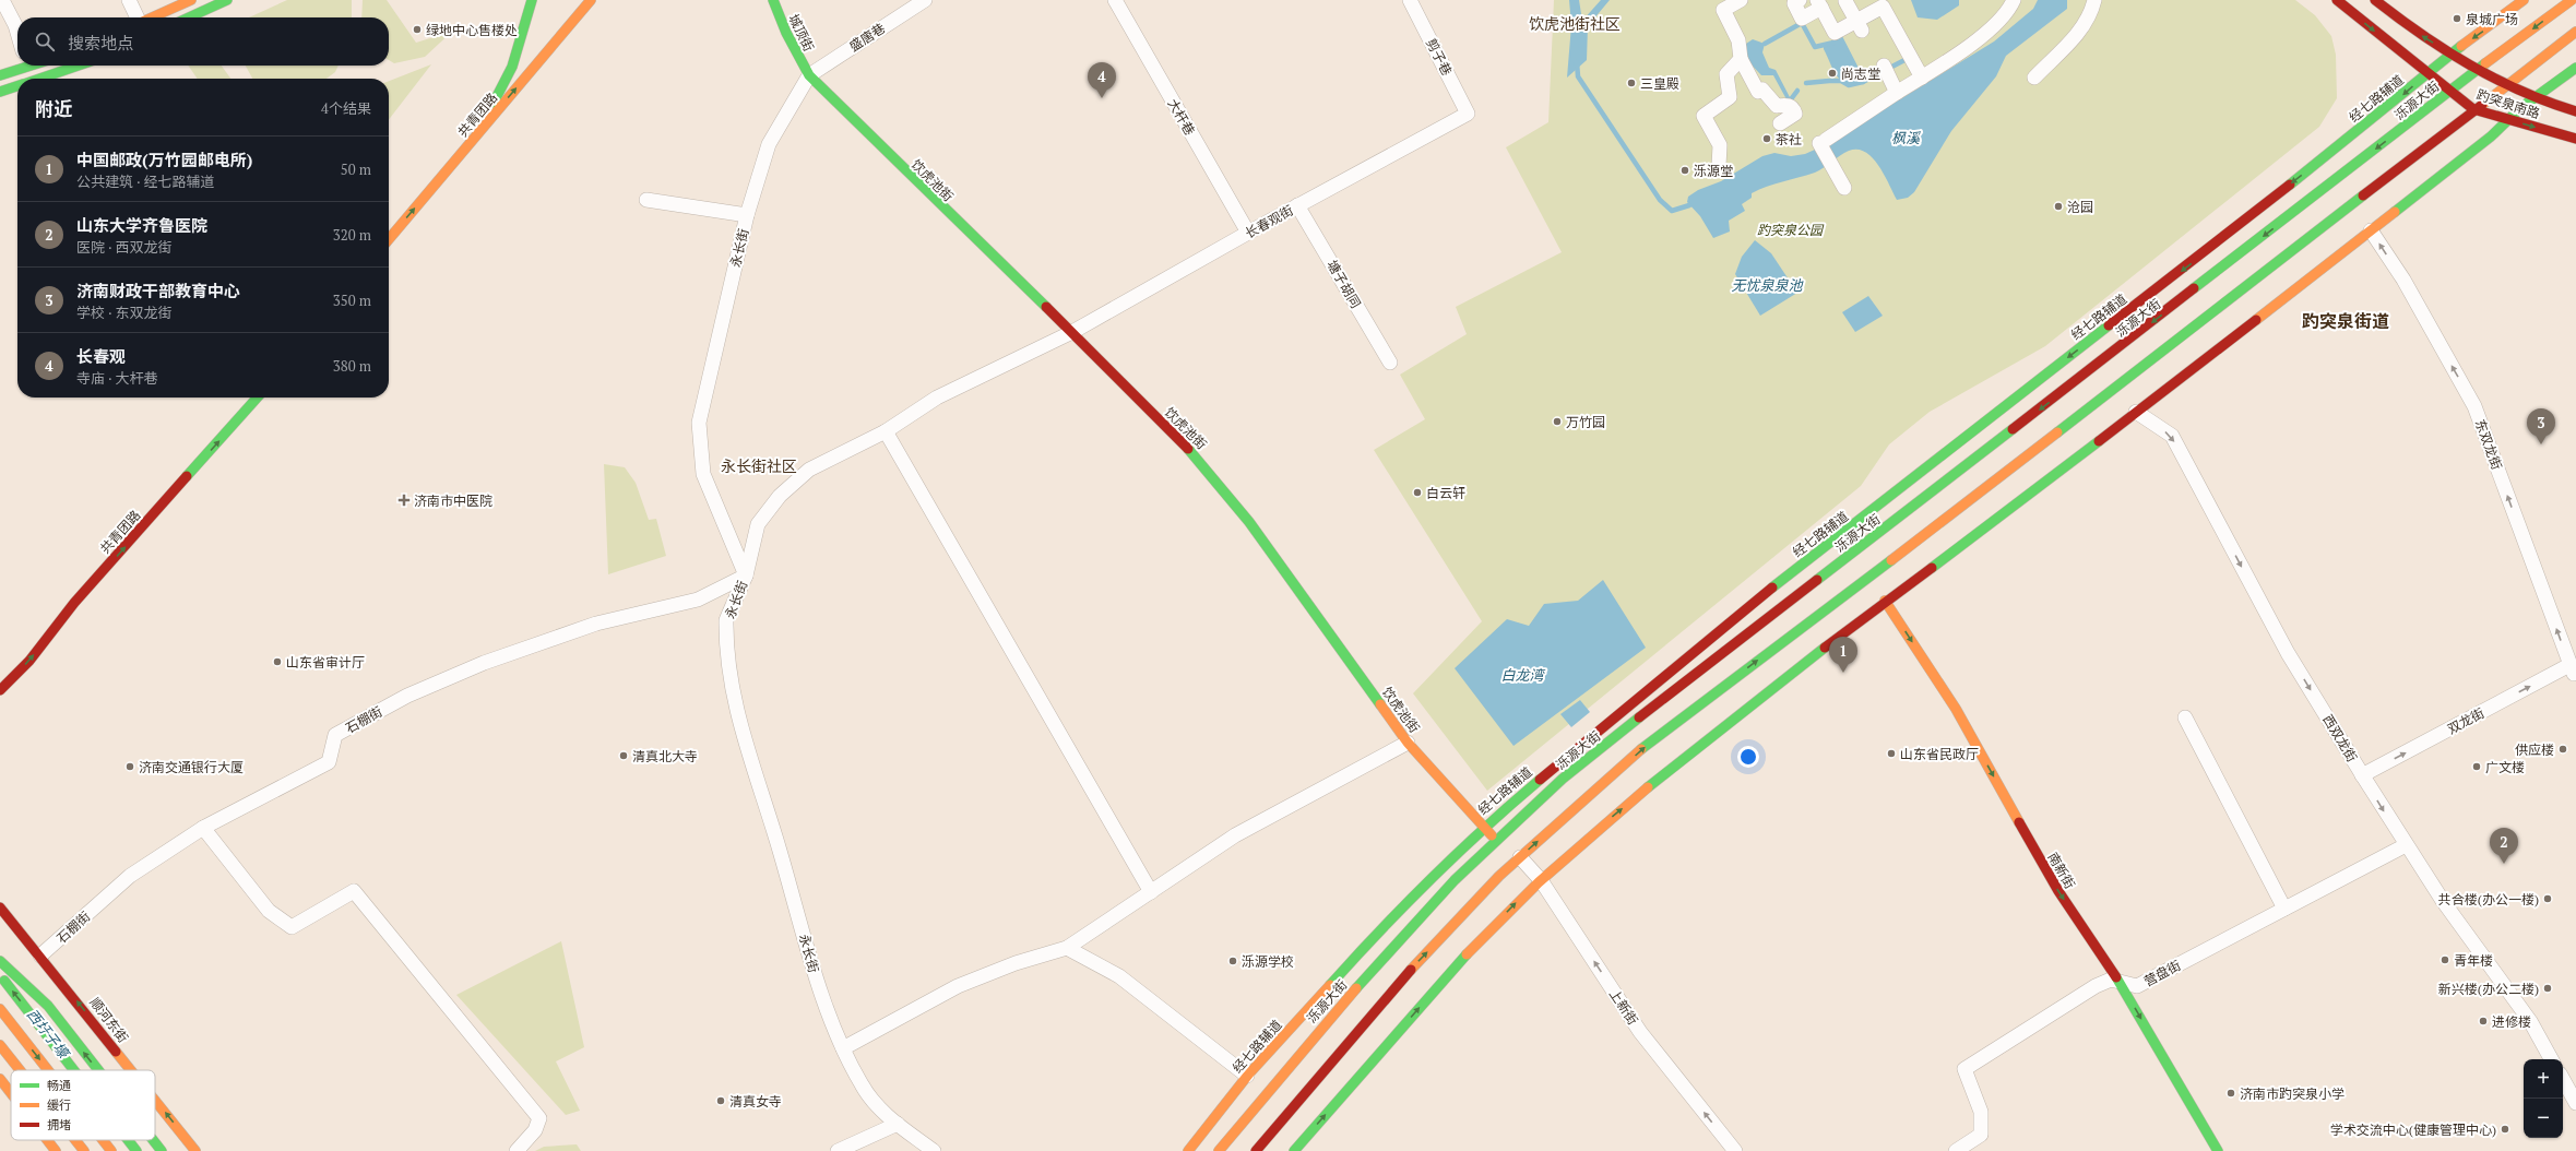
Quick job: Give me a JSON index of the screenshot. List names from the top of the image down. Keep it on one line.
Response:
{"streets":{"main road":["城顶街","经七路辅道","泺源大街","趵突泉南路","共青团路","饮虎池街","南新街","顺河东街"],"street":["盛唐巷","剪子巷","大杆巷","长春观街","永长街","塘子胡同","东双龙街","石棚街","双龙街","西双龙街","营盘街","上新街"]},"crossings":[["城顶街","盛唐巷"],["城顶街","饮虎池街"],["城顶街","永长街"],["盛唐巷","饮虎池街"],["盛唐巷","永长街"],["剪子巷","长春观街"],["经七路辅道","趵突泉南路"],["经七路辅道","饮虎池街"],["泺源大街","趵突泉南路"],["泺源大街","饮虎池街"],["大杆巷","长春观街"],["饮虎池街","长春观街"],["饮虎池街","永长街"],["长春观街","永长街"],["长春观街","塘子胡同"],["长春观街","石棚街"],["永长街","石棚街"],["东双龙街","双龙街"],["石棚街","顺河东街"],["双龙街","西双龙街"],["西双龙街","营盘街"],["南新街","营盘街"]],"one_way":["共青团路","东双龙街","双龙街","西双龙街","南新街","上新街"],"districts":["饮虎池街社区","趵突泉街道","永长街社区"],"water":["枫溪","无忧泉泉池","白龙湾","西圩子壕"],"parks":["趵突泉公园"],"places":{"other":["泉城广场","绿地中心售楼处","尚志堂","三皇殿","茶社","泺源堂","沧园","万竹园","白云轩","山东省审计厅","供应楼","山东省民政厅","清真北大寺","济南交通银行大厦","广文楼","共合楼(办公一楼)","青年楼","泺源学校","新兴楼(办公二楼)","进修楼","济南市趵突泉小学","清真女寺","学术交流中心(健康管理中心)"],"health":["济南市中医院"]},"legend":["畅通","缓行","拥堵"],"page":{"search":"搜索地点","pins":["4","3","1","2"],"heading":["附近","4个结果"],"list":[{"mark":"1","name":"中国邮政(万竹园邮电所)","note":"公共建筑 · 经七路辅道","value":"50 m"},{"mark":"2","name":"山东大学齐鲁医院","note":"医院 · 西双龙街","value":"320 m"},{"mark":"3","name":"济南财政干部教育中心","note":"学校 · 东双龙街","value":"350 m"},{"mark":"4","name":"长春观","note":"寺庙 · 大杆巷","value":"380 m"}],"map_buttons":["+","−"]}}
